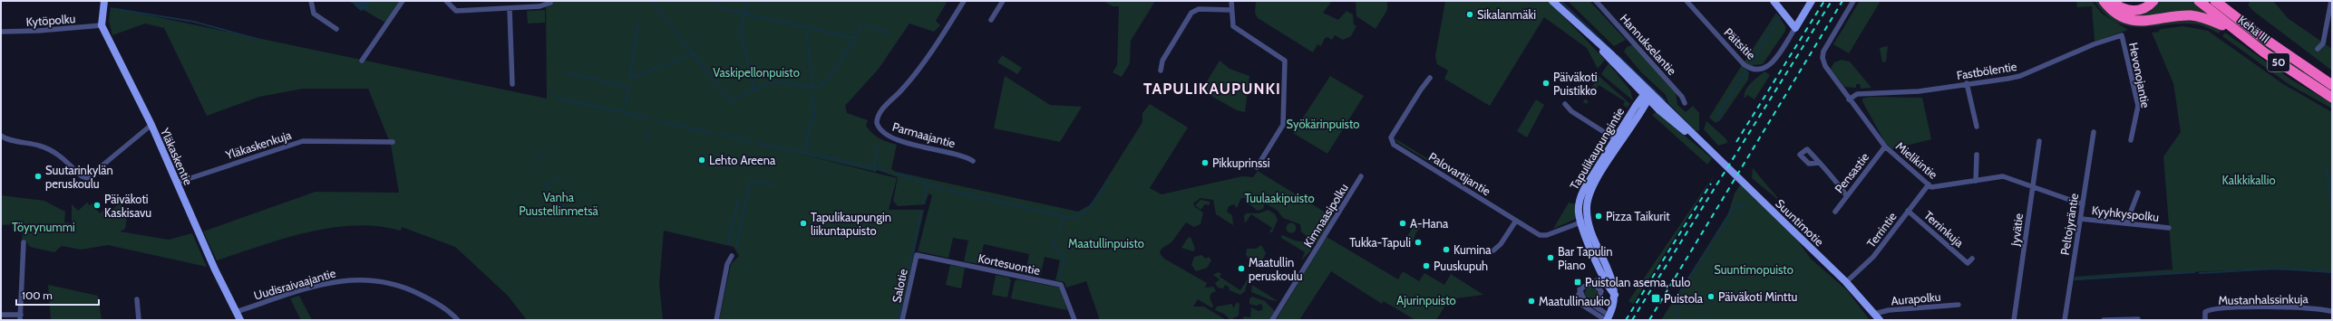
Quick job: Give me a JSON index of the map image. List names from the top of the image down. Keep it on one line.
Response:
{"streets":{"highway":["Kehä III","50"],"main road":["Tapulikaupungintie","Yläkaskentie","Suuntimotie"],"street":["Kytöpolku","Päitsitie","Hannukselantie","Fastbölentie","Hevonojantie","Parmaajantie","Yläkaskenkuja","Mielikintie","Pensastie","Palovartijantie","Kyyhkyspolku","Kimnaasipolku","Peltojyräntie","Terrinkuja","Terrintie","Jyvätie","Kortesuontie","Uudisraivaajantie","Salotie","Aurapolku","Mustanhalssinkuja"]},"crossings":[["Kytöpolku","Yläkaskentie"],["Fastbölentie","Hevonojantie"],["Fastbölentie","Mielikintie"],["Yläkaskenkuja","Yläkaskentie"],["Tapulikaupungintie","Palovartijantie"],["Tapulikaupungintie","Suuntimotie"],["Yläkaskentie","Uudisraivaajantie"],["Mielikintie","Pensastie"],["Mielikintie","Peltojyräntie"],["Mielikintie","Terrintie"],["Mielikintie","Jyvätie"],["Kyyhkyspolku","Peltojyräntie"],["Suuntimotie","Terrintie"],["Suuntimotie","Aurapolku"],["Terrinkuja","Terrintie"],["Kortesuontie","Salotie"]],"districts":["TAPULIKAUPUNKI"],"parks":["Vaskipellonpuisto","Syökärinpuisto","Kalkkikallio","Vanha Puustellinmetsä","Tuulaakipuisto","Töyrynummi","Maatullinpuisto","Suuntimopuisto","Ajurinpuisto"],"places":{"other":["Sikalanmäki","Päiväkoti Puistikko","Lehto Areena","Pikkuprinssi","Suutarinkylän peruskoulu","Päiväkoti Kaskisavu","Pizza Taikurit","Tapulikaupungin liikuntapuisto","A-Hana","Tukka-Tapuli","Kumina","Bar Tapulin Piano","Puuskupuh","Maatullin peruskoulu","Päiväkoti Minttu","Maatullinaukio"],"transit":["Puistolan asema, tulo","Puistola"]},"scale_bar":"100 m"}
